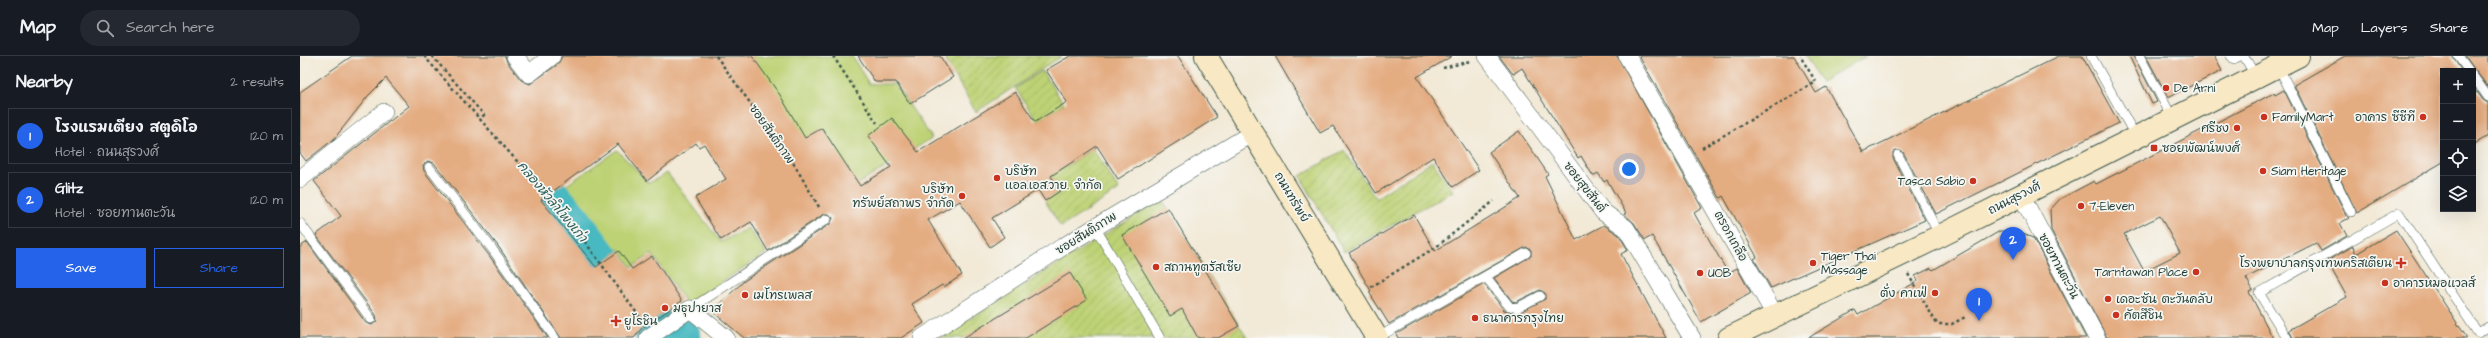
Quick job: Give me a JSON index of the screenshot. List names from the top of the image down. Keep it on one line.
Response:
{"streets":{"main road":["ถนนทรัพย์","ถนนสุรวงศ์"],"street":["ซอยสันติภาพ","ซอยสุขสันต์","ตรอกเกลือ","ซอยทานตะวัน"]},"crossings":[["ซอยสันติภาพ","ถนนทรัพย์"],["ถนนสุรวงศ์","ตรอกเกลือ"],["ถนนสุรวงศ์","ซอยทานตะวัน"]],"water":["คลองหัวลำโพงเก่า"],"places":{"other":["De Arni","FamilyMart","อาคาร ซีซีที","ศรีชง","Siam Heritage","บริษัท แอล.เอส.วาย. จำกัด","Tasca Sabio","บริษัท ทรัพย์สถาพร จำกัด","7-Eleven","Tiger Thai Massage","สถานทูตรัสเซีย","Tarntawan Place","UOB","อาคารหมอแวลส์","ตั่ง คาเฟ่","เมโทรเพลส","เดอะซัน ตะวันคลับ","มธุปายาส","คัตสึชิน","ธนาคารกรุงไทย"],"transit":["ซอยพัฒน์พงศ์"],"health":["โรงพยาบาลกรุงเทพคริสเตียน","ยูโรชิน"]},"page":{"header":"Map","search":"Search here","nav":["Map","Layers","Share"],"heading":["Nearby","2 results"],"map_buttons":["+","−"],"list":[{"mark":"1","name":"โรงแรมเตียง สตูดิโอ","note":"Hotel · ถนนสุรวงศ์","value":"120 m"},{"mark":"2","name":"Glitz","note":"Hotel · ซอยทานตะวัน","value":"120 m"}],"pins":["2","1"],"buttons":["Save","Share"]}}
